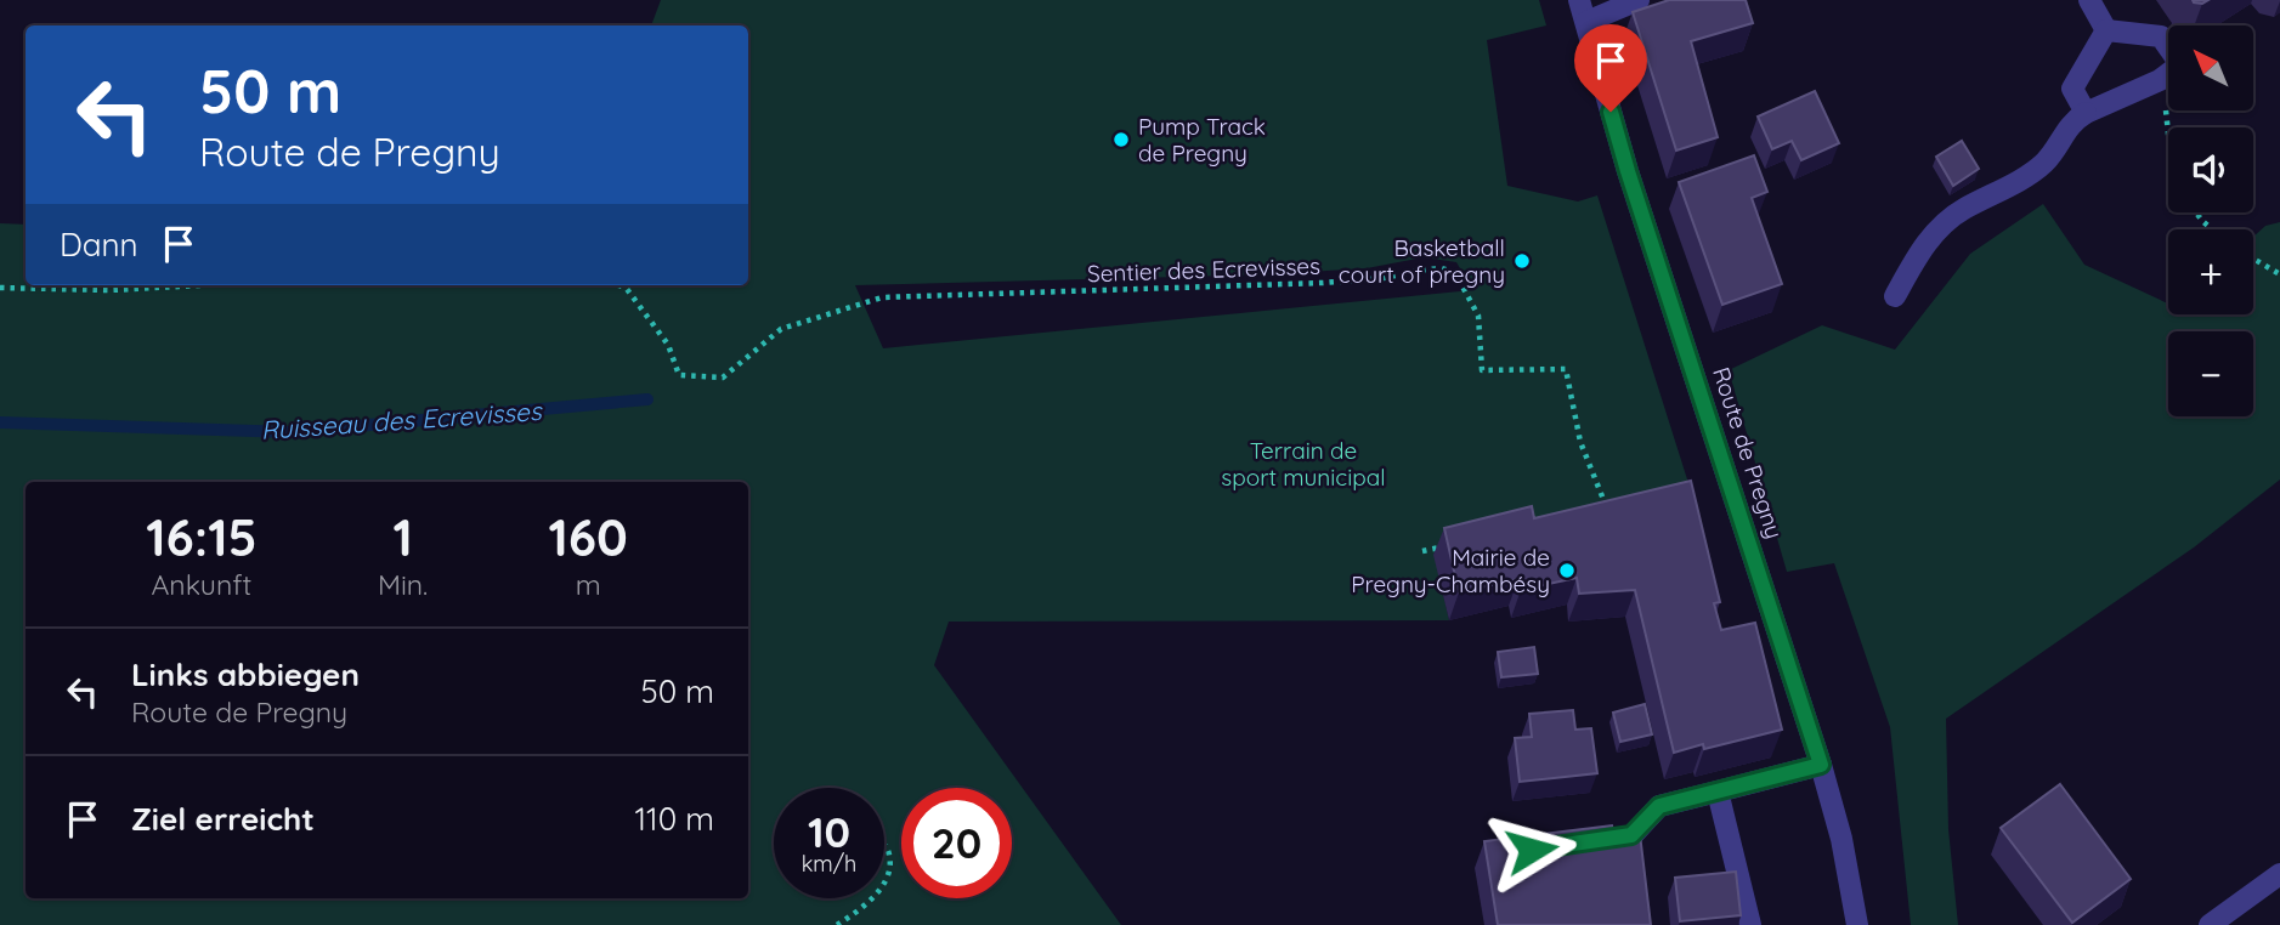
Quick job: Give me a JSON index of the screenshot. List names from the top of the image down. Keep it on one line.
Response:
{"streets":{"street":["Route de Pregny"],"path":["Sentier des Ecrevisses"]},"water":["Ruisseau des Ecrevisses"],"parks":["Terrain de sport municipal"],"places":["Pump Track de Pregny","Basketball court of pregny","Mairie de Pregny-Chambésy"],"north":"top left","page":{"map_buttons":["+","−"],"turn":["50 m","Route de Pregny"],"then":"Dann","eta":["16:15","Ankunft","1","Min.","160","m"],"list":[{"name":"Links abbiegen","note":"Route de Pregny","value":"50 m"},{"name":"Ziel erreicht","value":"110 m"}],"speed":"10 km/h","limit":"20"}}
